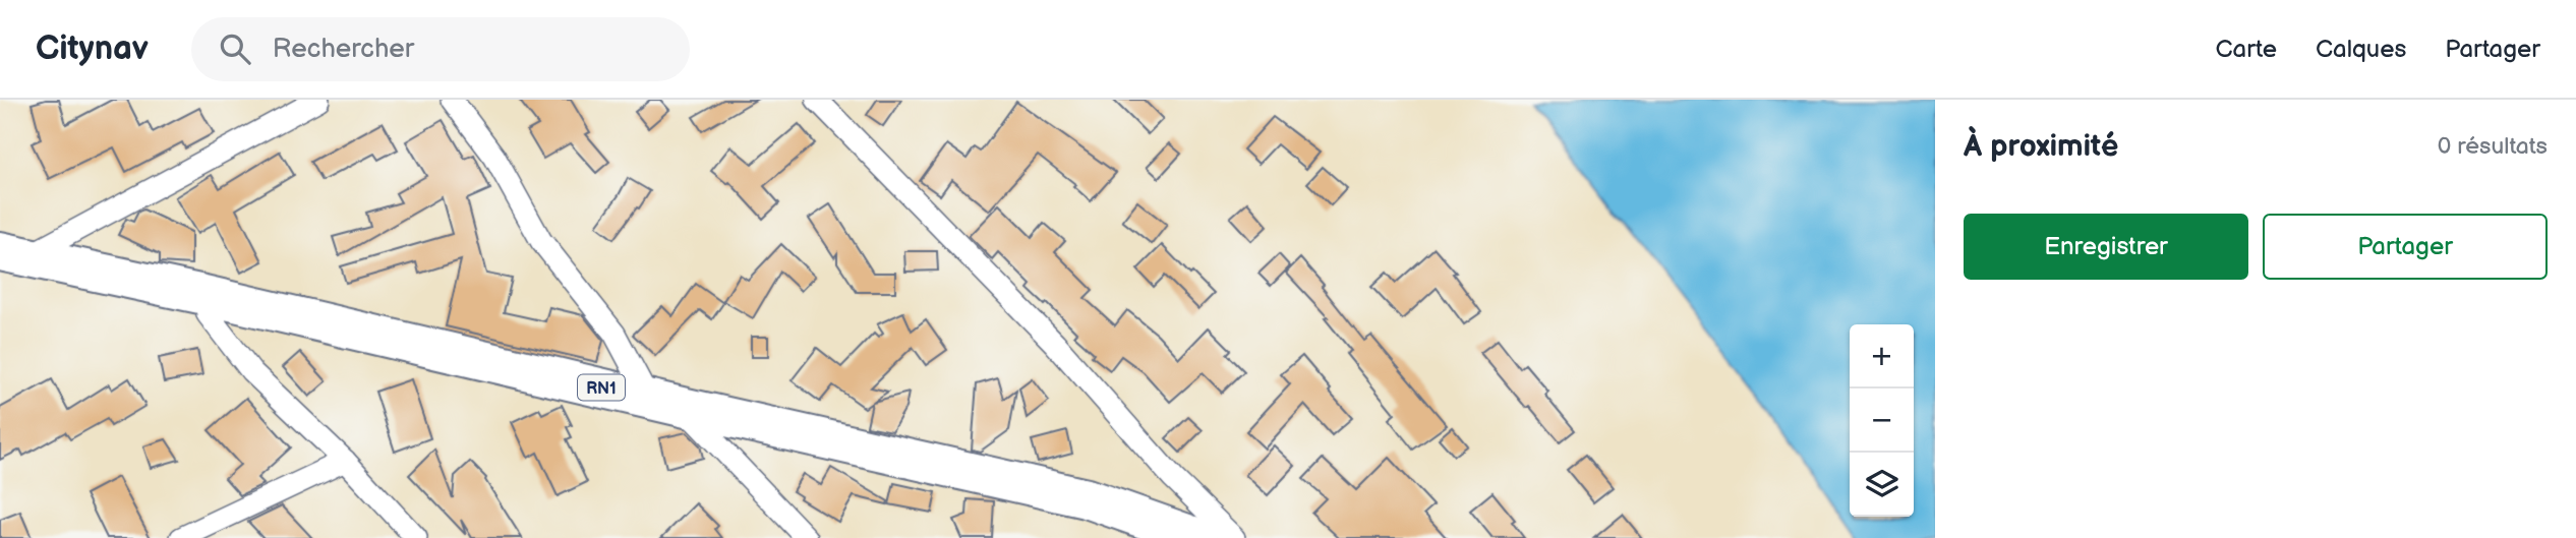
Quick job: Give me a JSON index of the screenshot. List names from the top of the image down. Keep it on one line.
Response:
{"streets":{"highway":["RN1"]},"page":{"header":"Citynav","search":"Rechercher","nav":["Carte","Calques","Partager"],"heading":["À proximité","0 résultats"],"buttons":["Enregistrer","Partager"],"map_buttons":["+","−"]}}
